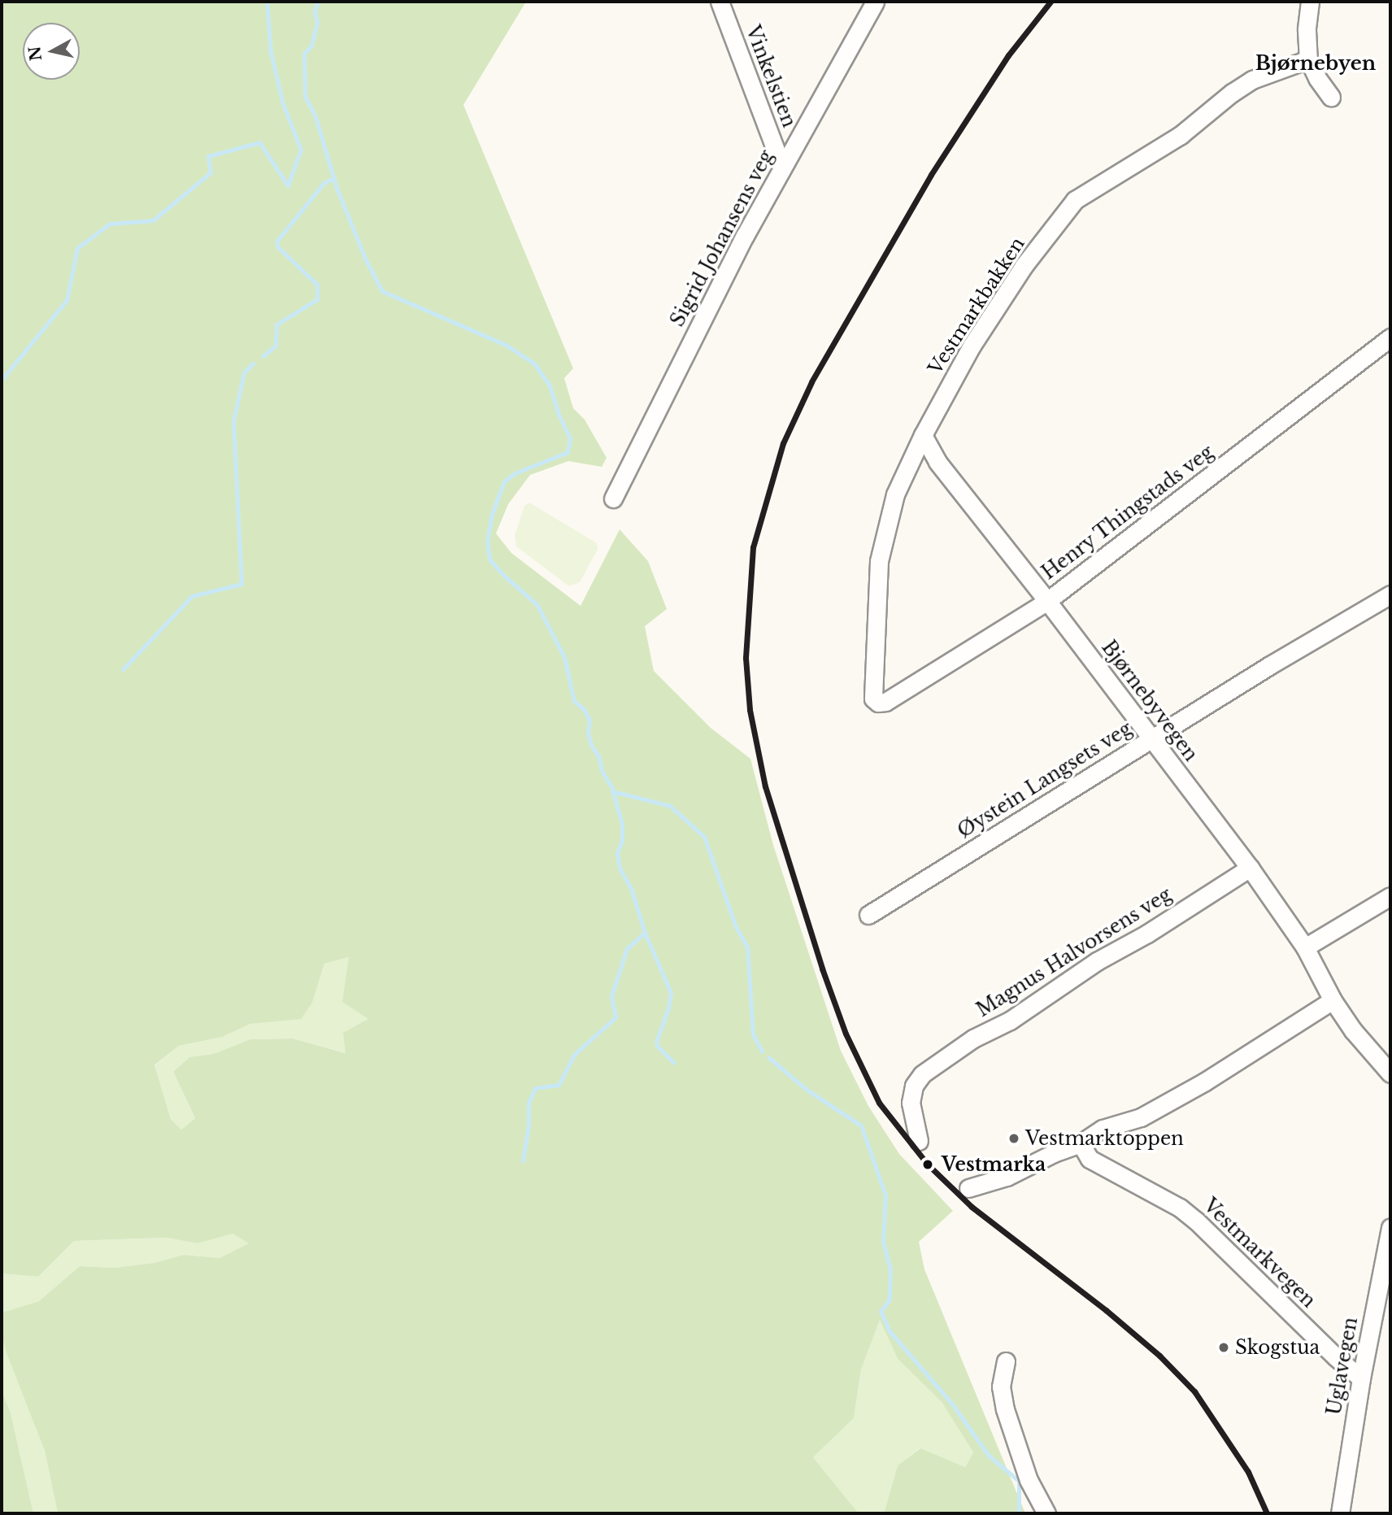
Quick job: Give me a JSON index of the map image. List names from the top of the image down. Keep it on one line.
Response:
{"streets":{"street":["Vinkelstien","Sigrid Johansens veg","Vestmarkbakken","Henry Thingstads veg","Bjørnebyvegen","Øystein Langsets veg","Magnus Halvorsens veg","Vestmarkvegen","Uglavegen"]},"crossings":[["Vinkelstien","Sigrid Johansens veg"],["Vestmarkbakken","Henry Thingstads veg"],["Vestmarkbakken","Bjørnebyvegen"],["Henry Thingstads veg","Bjørnebyvegen"],["Bjørnebyvegen","Øystein Langsets veg"],["Bjørnebyvegen","Magnus Halvorsens veg"],["Vestmarkvegen","Uglavegen"]],"districts":["Bjørnebyen"],"places":["Vestmarktoppen","Vestmarka","Skogstua"],"north":"left"}
